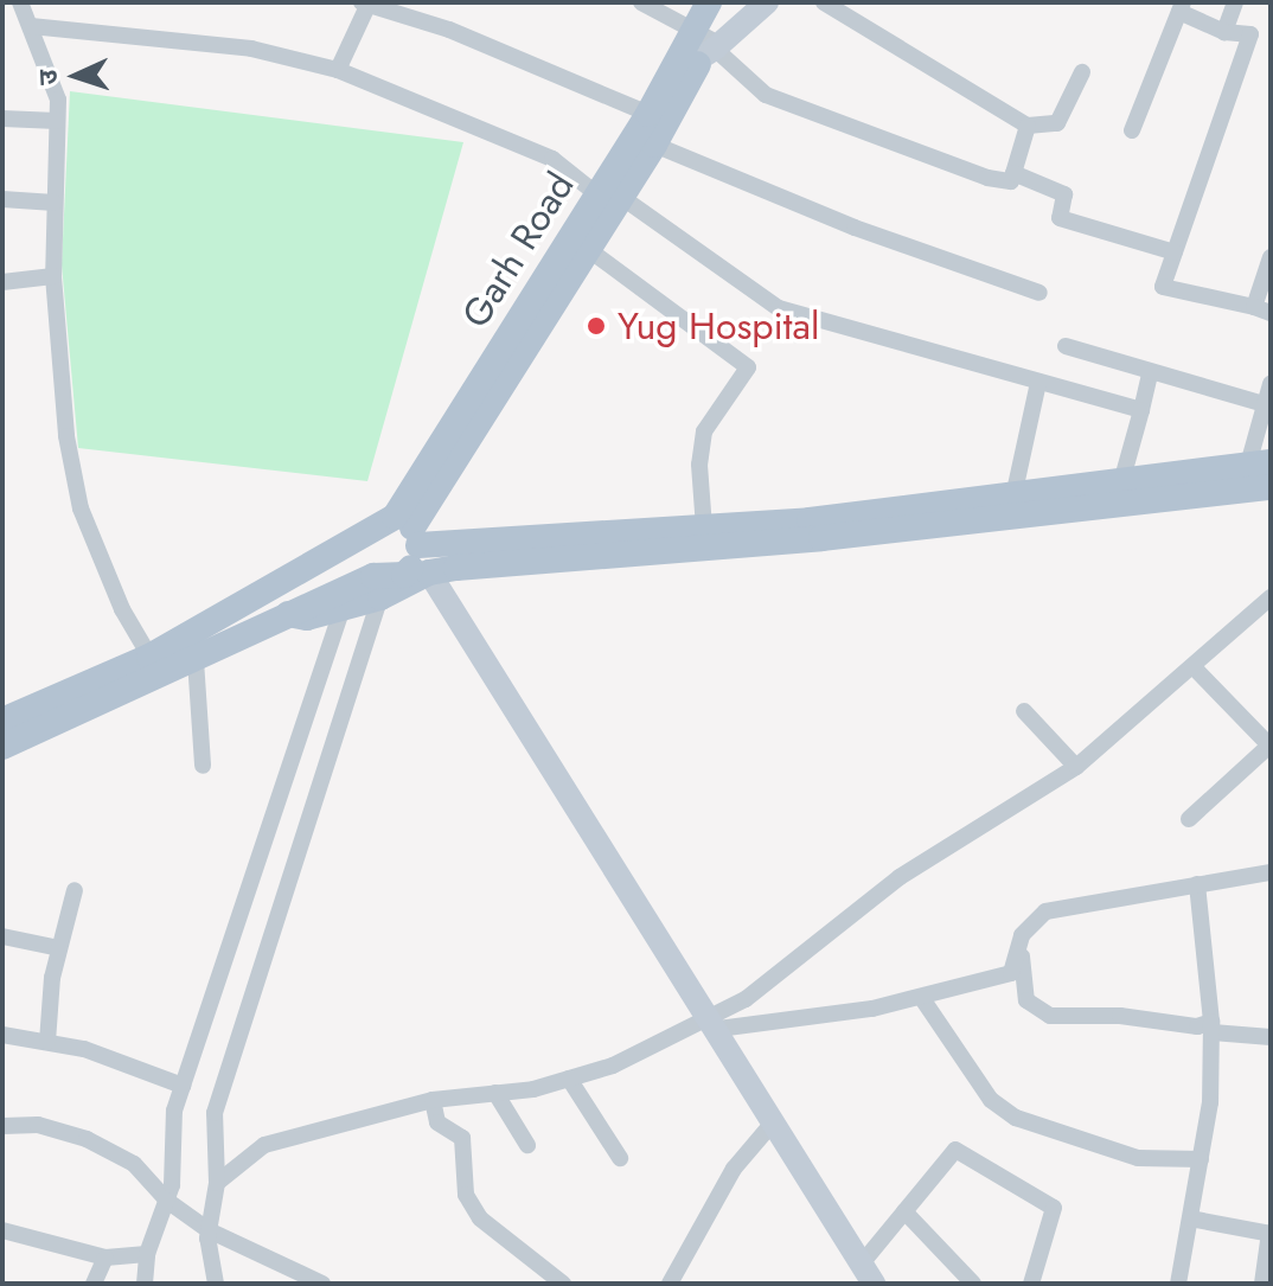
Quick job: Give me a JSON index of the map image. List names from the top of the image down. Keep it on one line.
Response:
{"streets":{"main road":["Garh Road"]},"places":["Yug Hospital"],"north":"left"}
